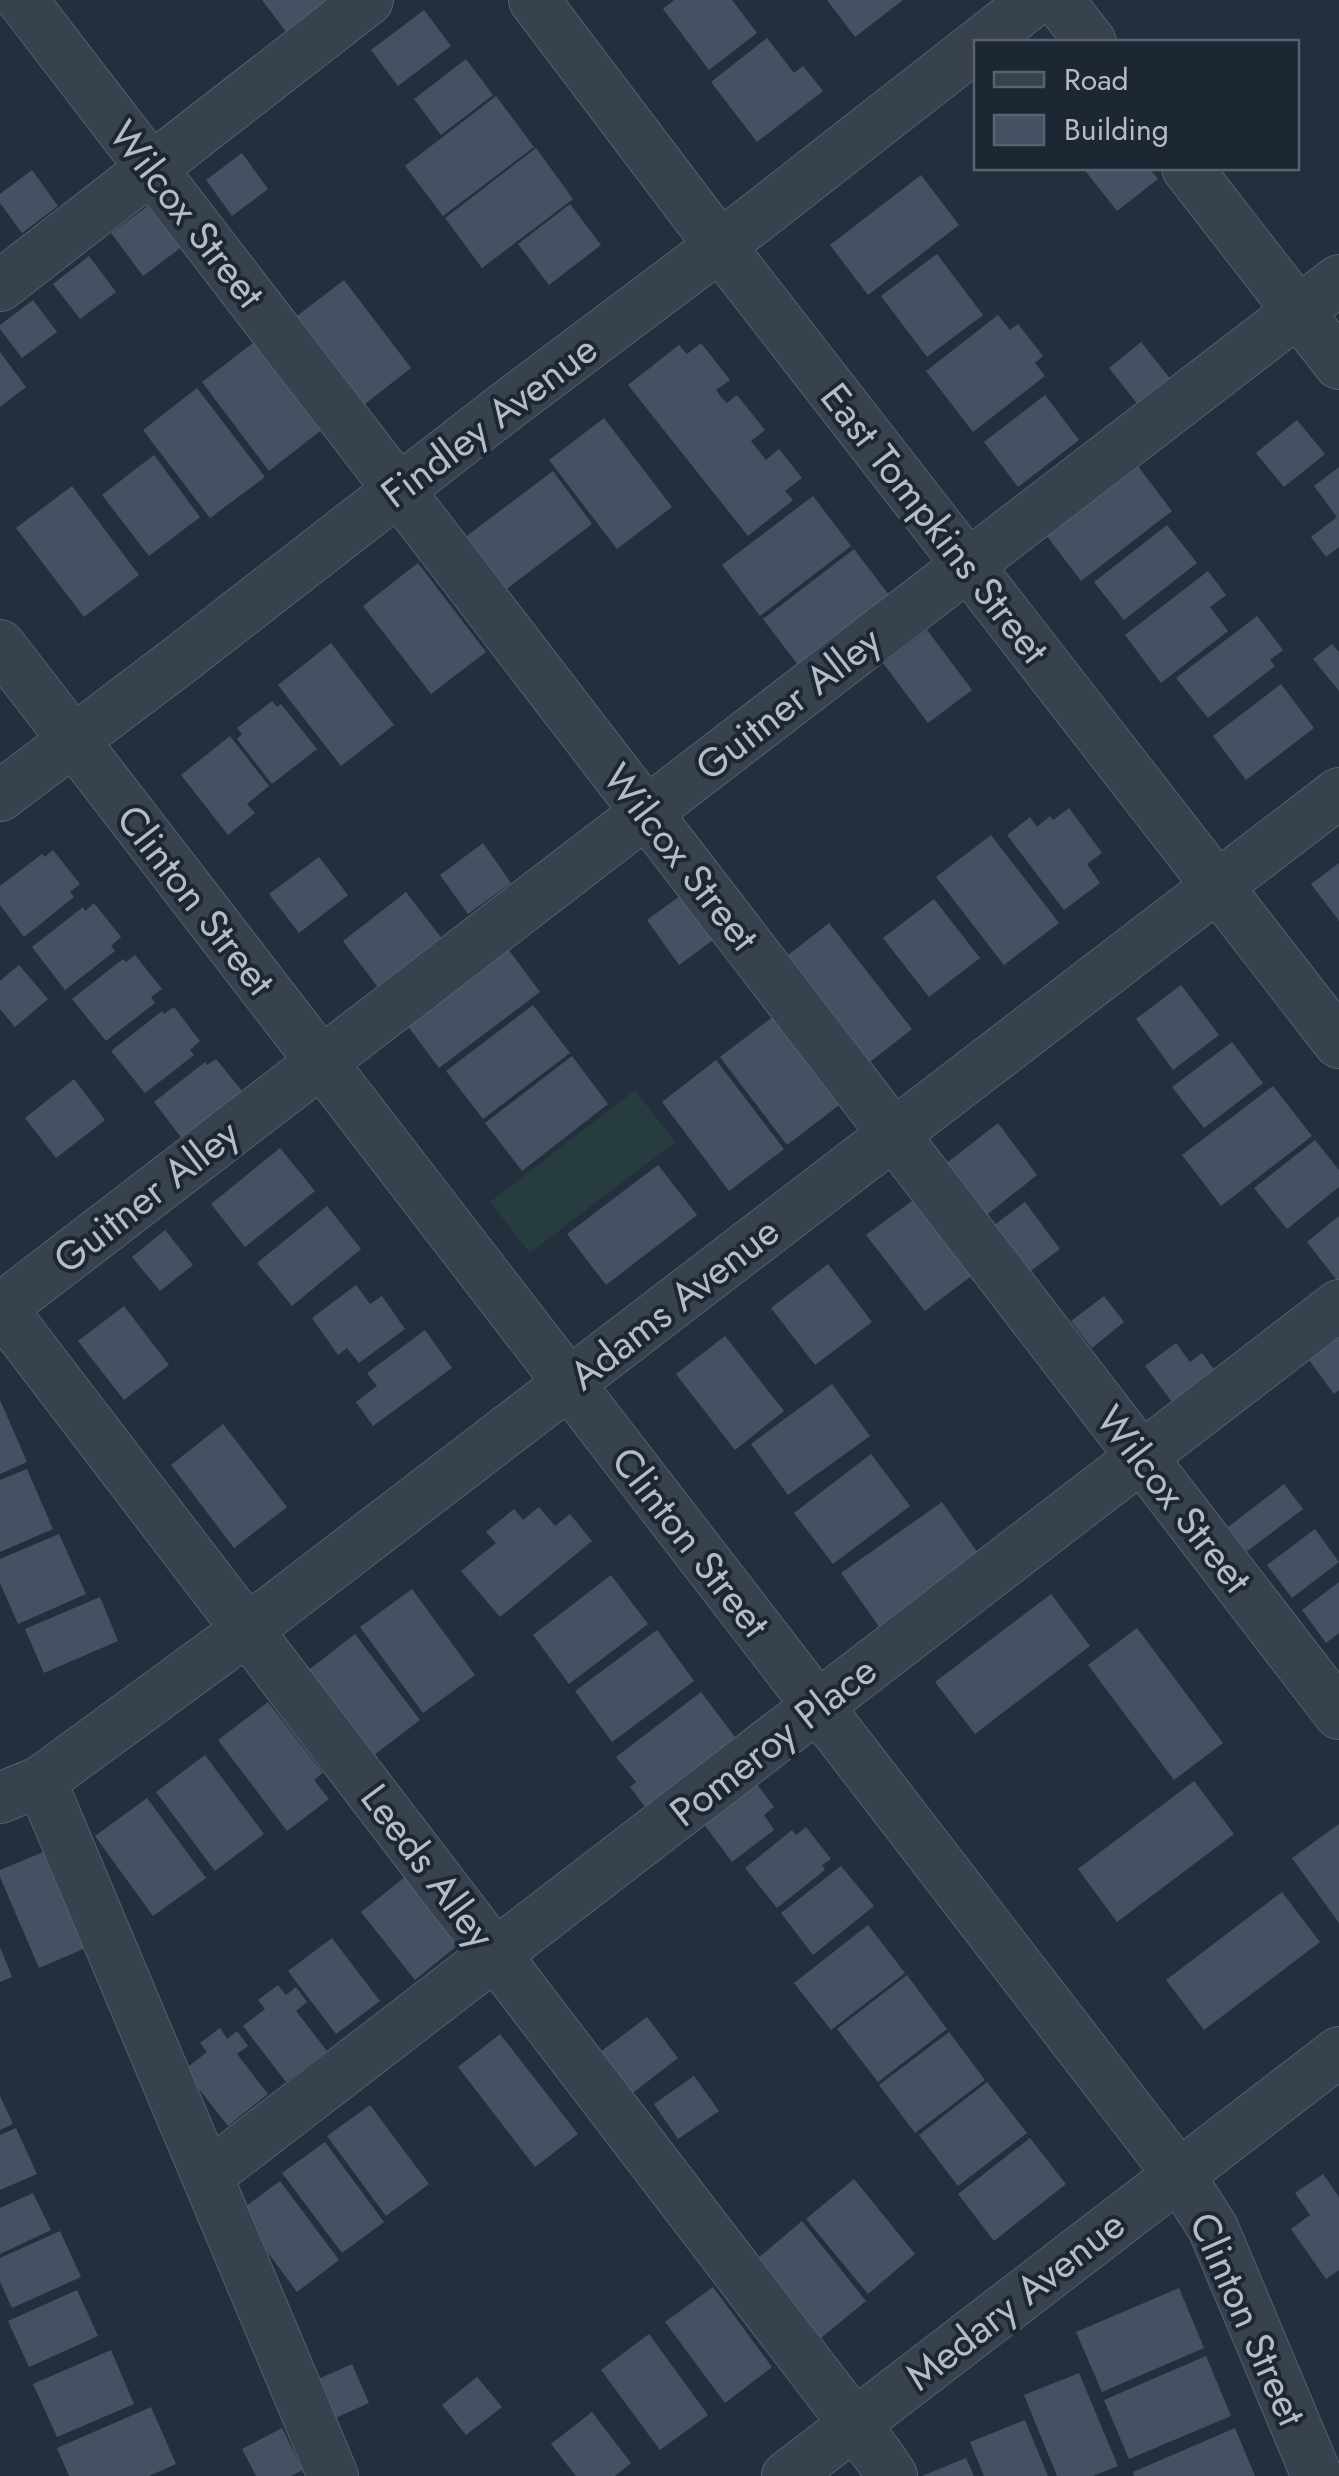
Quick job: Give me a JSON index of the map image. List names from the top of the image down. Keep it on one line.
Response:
{"streets":{"street":["Wilcox Street","Findley Avenue","East Tompkins Street","Guitner Alley","Clinton Street","Adams Avenue","Pomeroy Place","Leeds Alley","Medary Avenue"]},"crossings":[["Wilcox Street","Findley Avenue"],["Wilcox Street","Guitner Alley"],["Wilcox Street","Adams Avenue"],["Wilcox Street","Pomeroy Place"],["Findley Avenue","East Tompkins Street"],["Findley Avenue","Clinton Street"],["East Tompkins Street","Guitner Alley"],["East Tompkins Street","Adams Avenue"],["Guitner Alley","Clinton Street"],["Guitner Alley","Leeds Alley"],["Clinton Street","Adams Avenue"],["Clinton Street","Pomeroy Place"],["Clinton Street","Medary Avenue"],["Adams Avenue","Leeds Alley"],["Pomeroy Place","Leeds Alley"],["Leeds Alley","Medary Avenue"]],"legend":["Road","Building"]}
